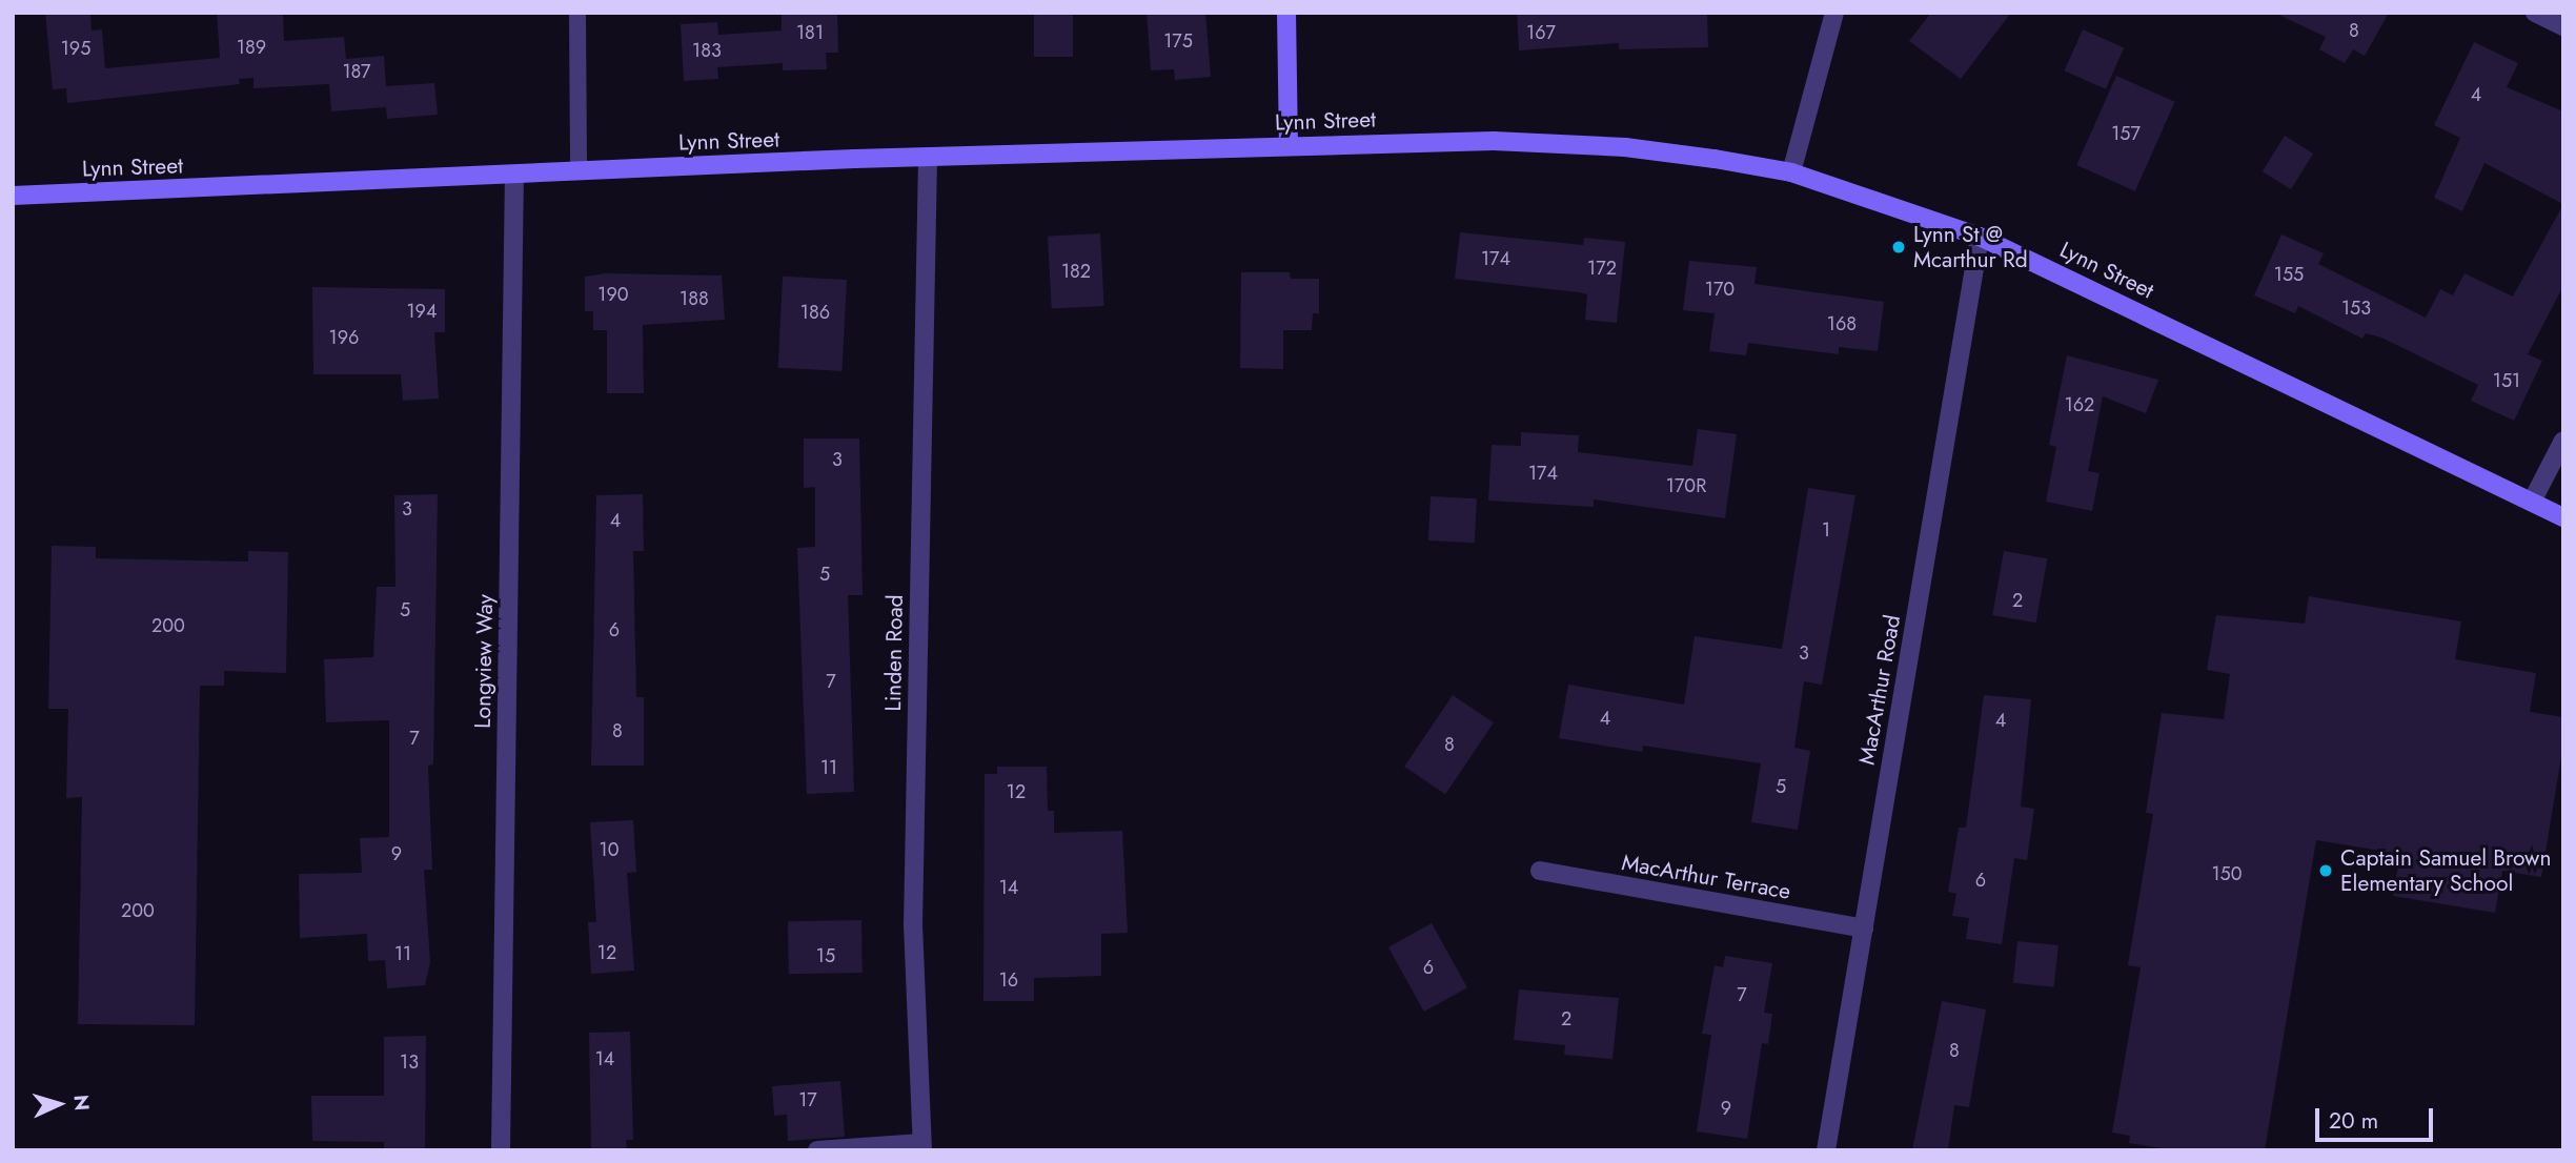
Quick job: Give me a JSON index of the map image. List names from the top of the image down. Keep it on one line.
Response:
{"streets":{"main road":["Lynn Street"],"street":["Linden Road","Longview Way","MacArthur Road","MacArthur Terrace"]},"crossings":[["Lynn Street","Linden Road"],["Lynn Street","Longview Way"],["Lynn Street","MacArthur Road"],["MacArthur Road","MacArthur Terrace"]],"places":["Lynn St @ Mcarthur Rd","Captain Samuel Brown Elementary School"],"house_numbers":["8","181","167","175","189","195","183","187","4","157","174","172","182","155","170","190","188","153","194","186","168","196","151","162","3","174","170R","3","4","1","5","2","5","200","6","3","7","4","4","8","7","8","11","5","12","10","9","150","6","14","200","12","11","15","6","16","7","2","8","14","13","17","9"],"scale_bar":"20 m","north":"right"}
